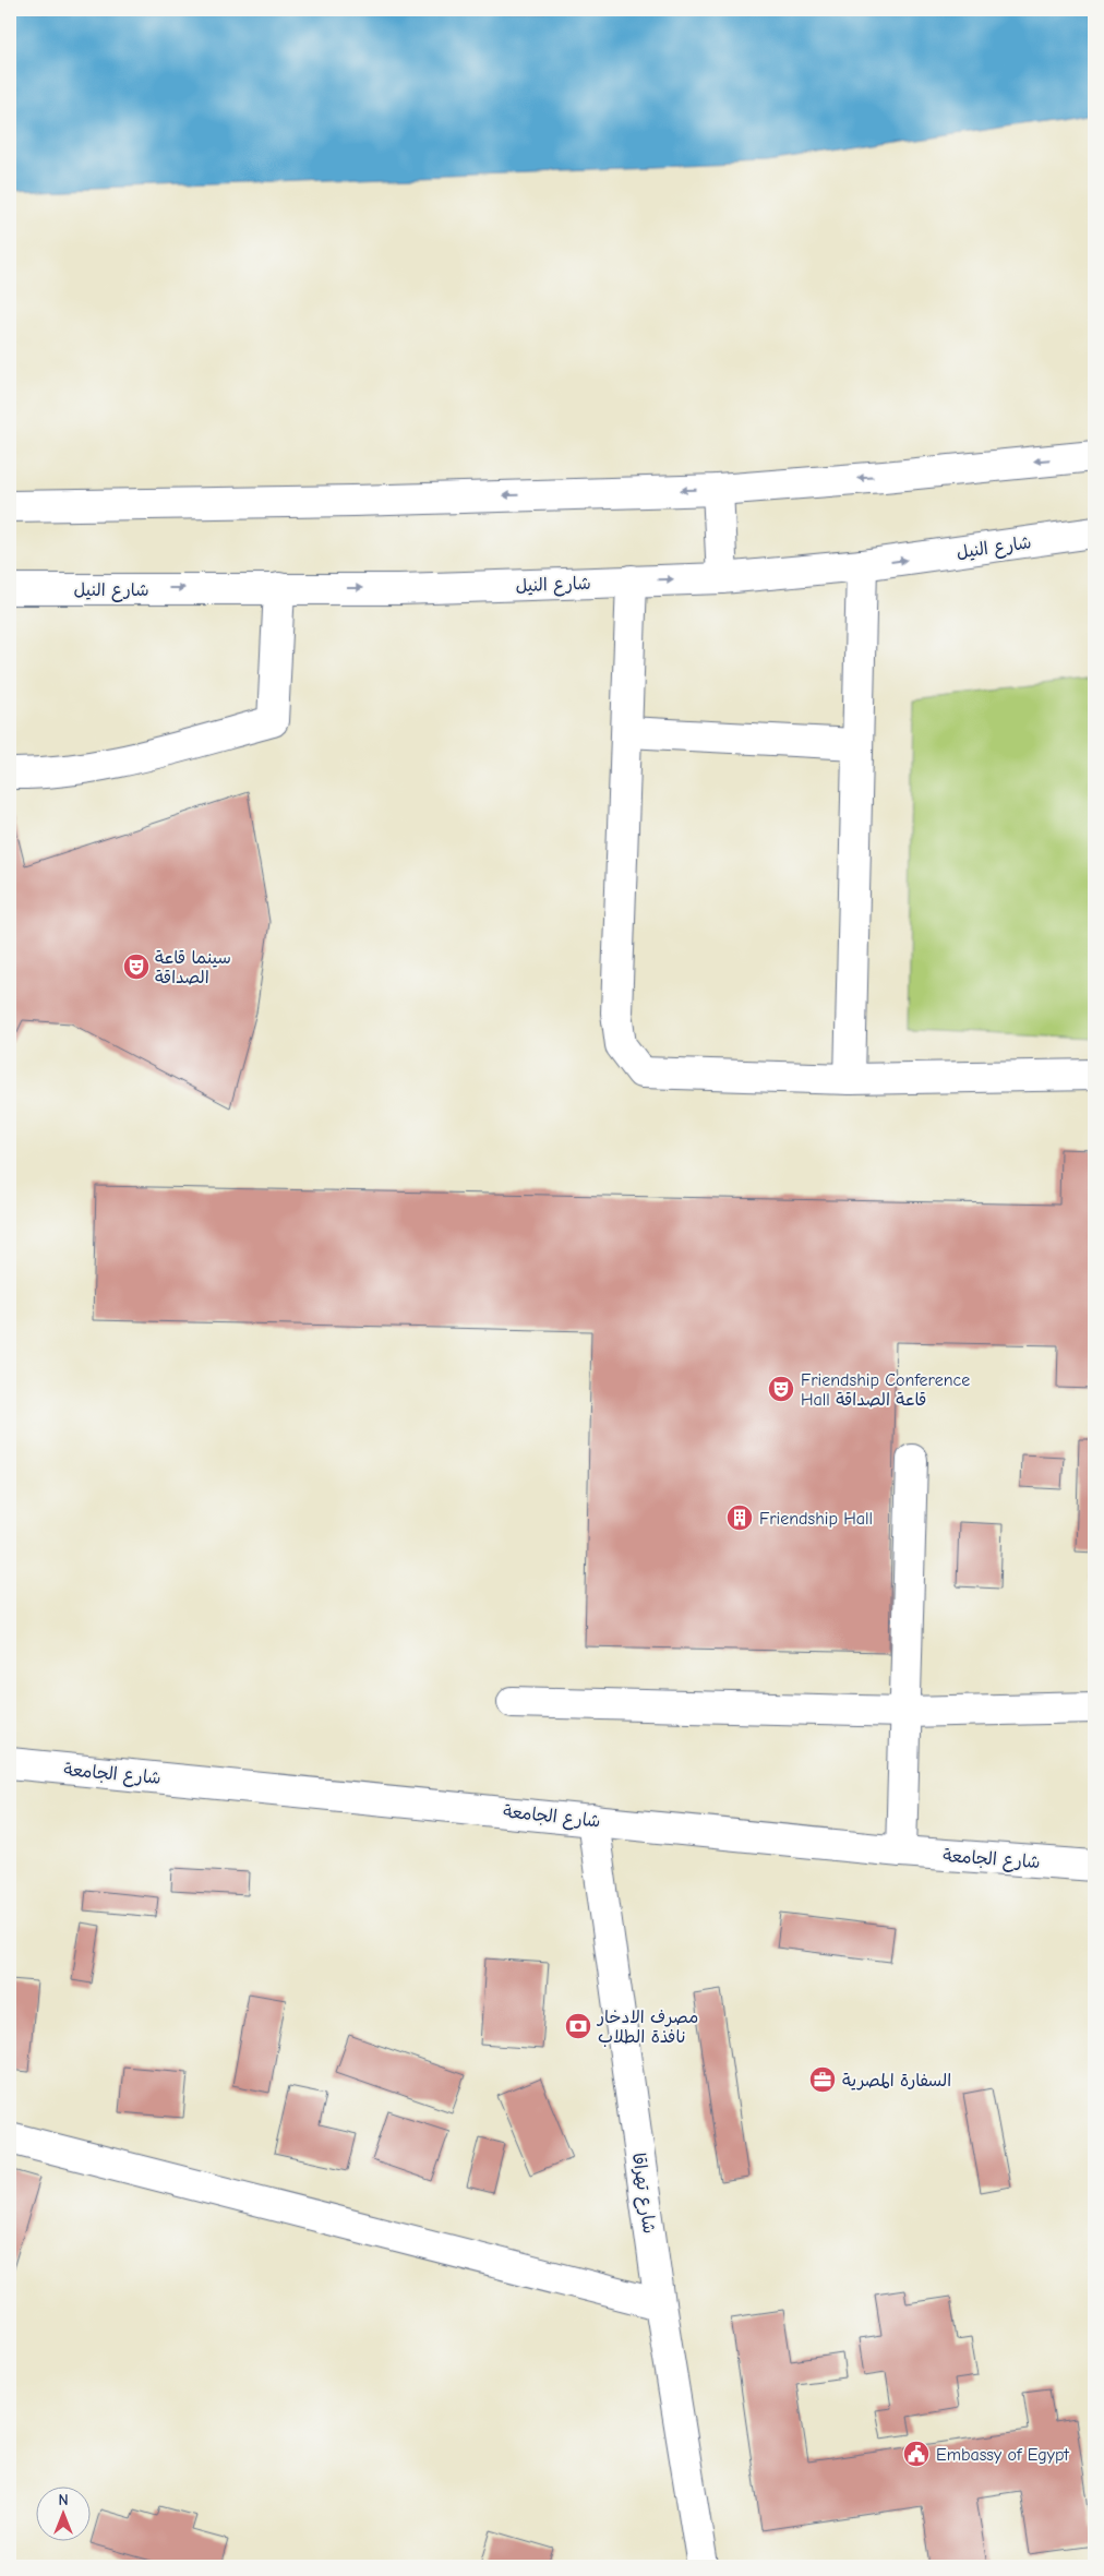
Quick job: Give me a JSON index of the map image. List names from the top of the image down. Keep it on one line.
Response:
{"streets":{"main road":["شارع النيل","شارع الجامعة","شارع تهراقا"]},"crossings":[["شارع الجامعة","شارع تهراقا"]],"places":{"theatre":["سينما قاعة الصداقة","Friendship Conference Hall قاعة الصداقة"],"building":["Friendship Hall"],"bank":["مصرف الادخار نافذة الطلاب"],"office":["السفارة المصرية"],"public building":["Embassy of Egypt"]},"north":"top"}
